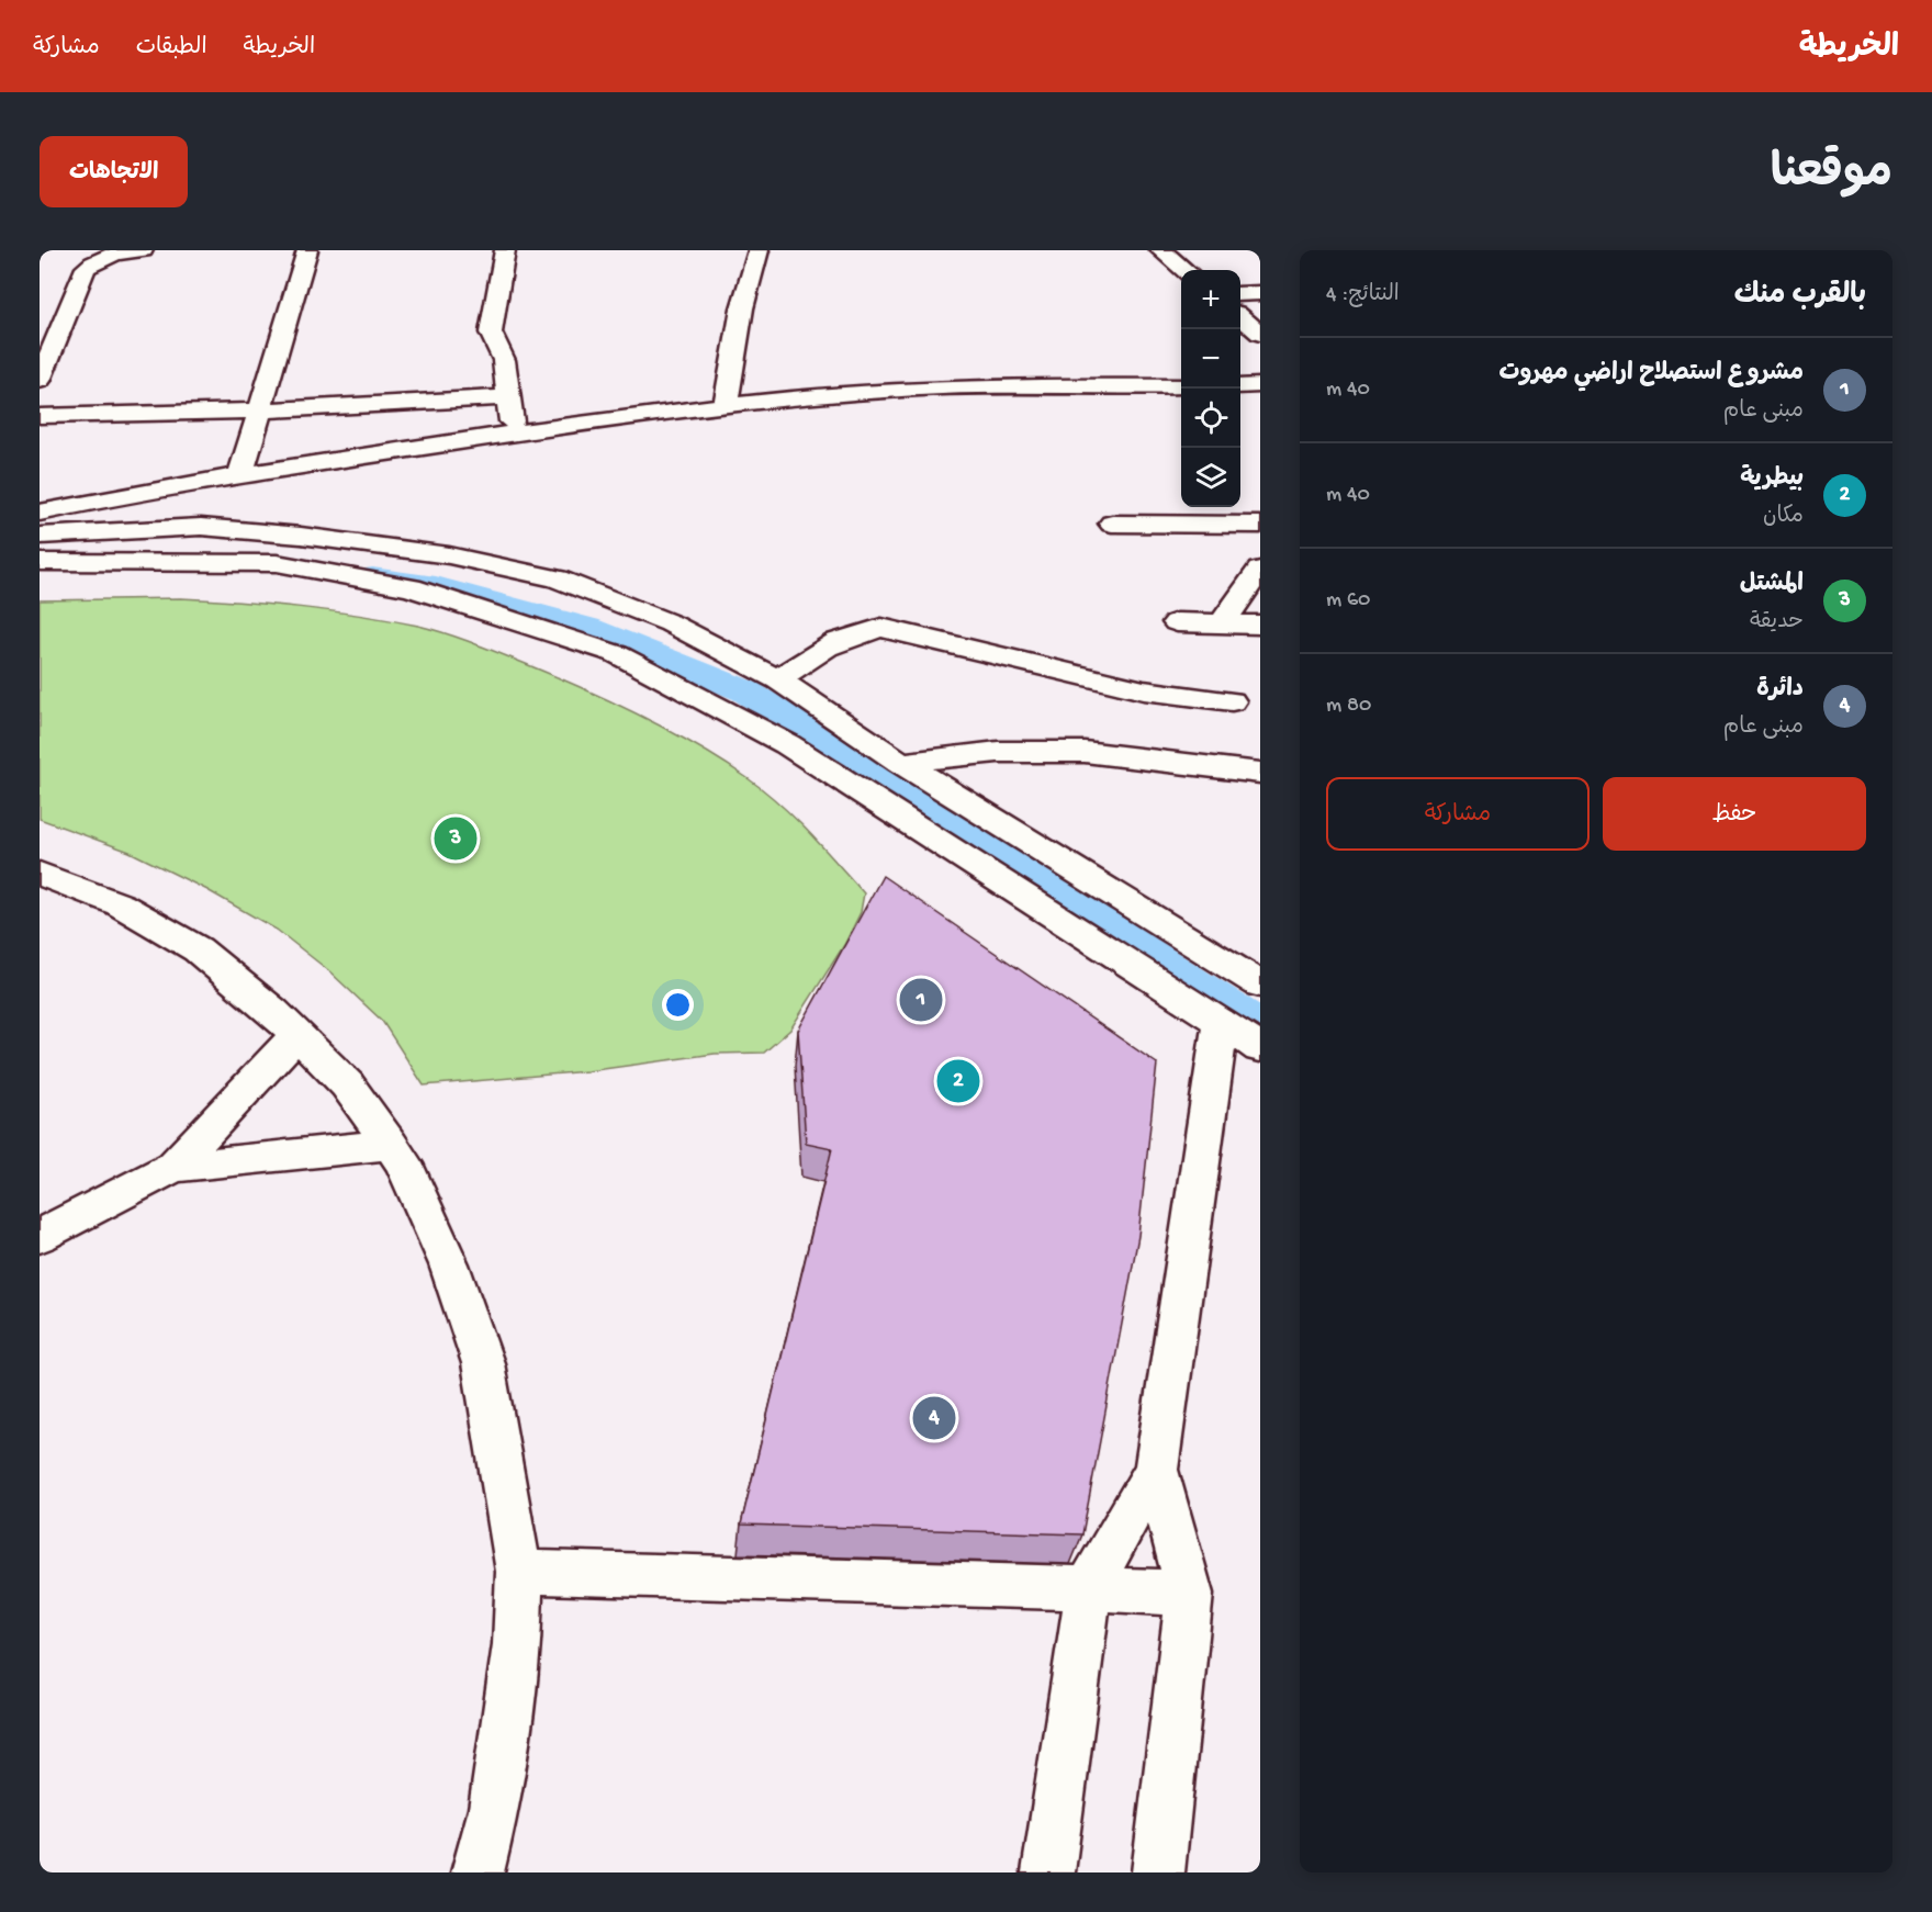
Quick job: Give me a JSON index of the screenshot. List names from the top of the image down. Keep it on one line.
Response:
{"page":{"header":"الخريطة","nav":["الخريطة","الطبقات","مشاركة"],"title":"موقعنا","buttons":["الاتجاهات",["حفظ","مشاركة"]],"heading":["بالقرب منك","النتائج: 4"],"map_buttons":["+","−"],"list":[{"mark":"1","name":"مشروع استصلاح اراضي مهروت","note":"مبنى عام","value":"40 m"},{"mark":"2","name":"بيطرية","note":"مكان","value":"40 m"},{"mark":"3","name":"المشتل","note":"حديقة","value":"60 m"},{"mark":"4","name":"دائرة","note":"مبنى عام","value":"80 m"}],"pins":["3","1","2","4"]}}
